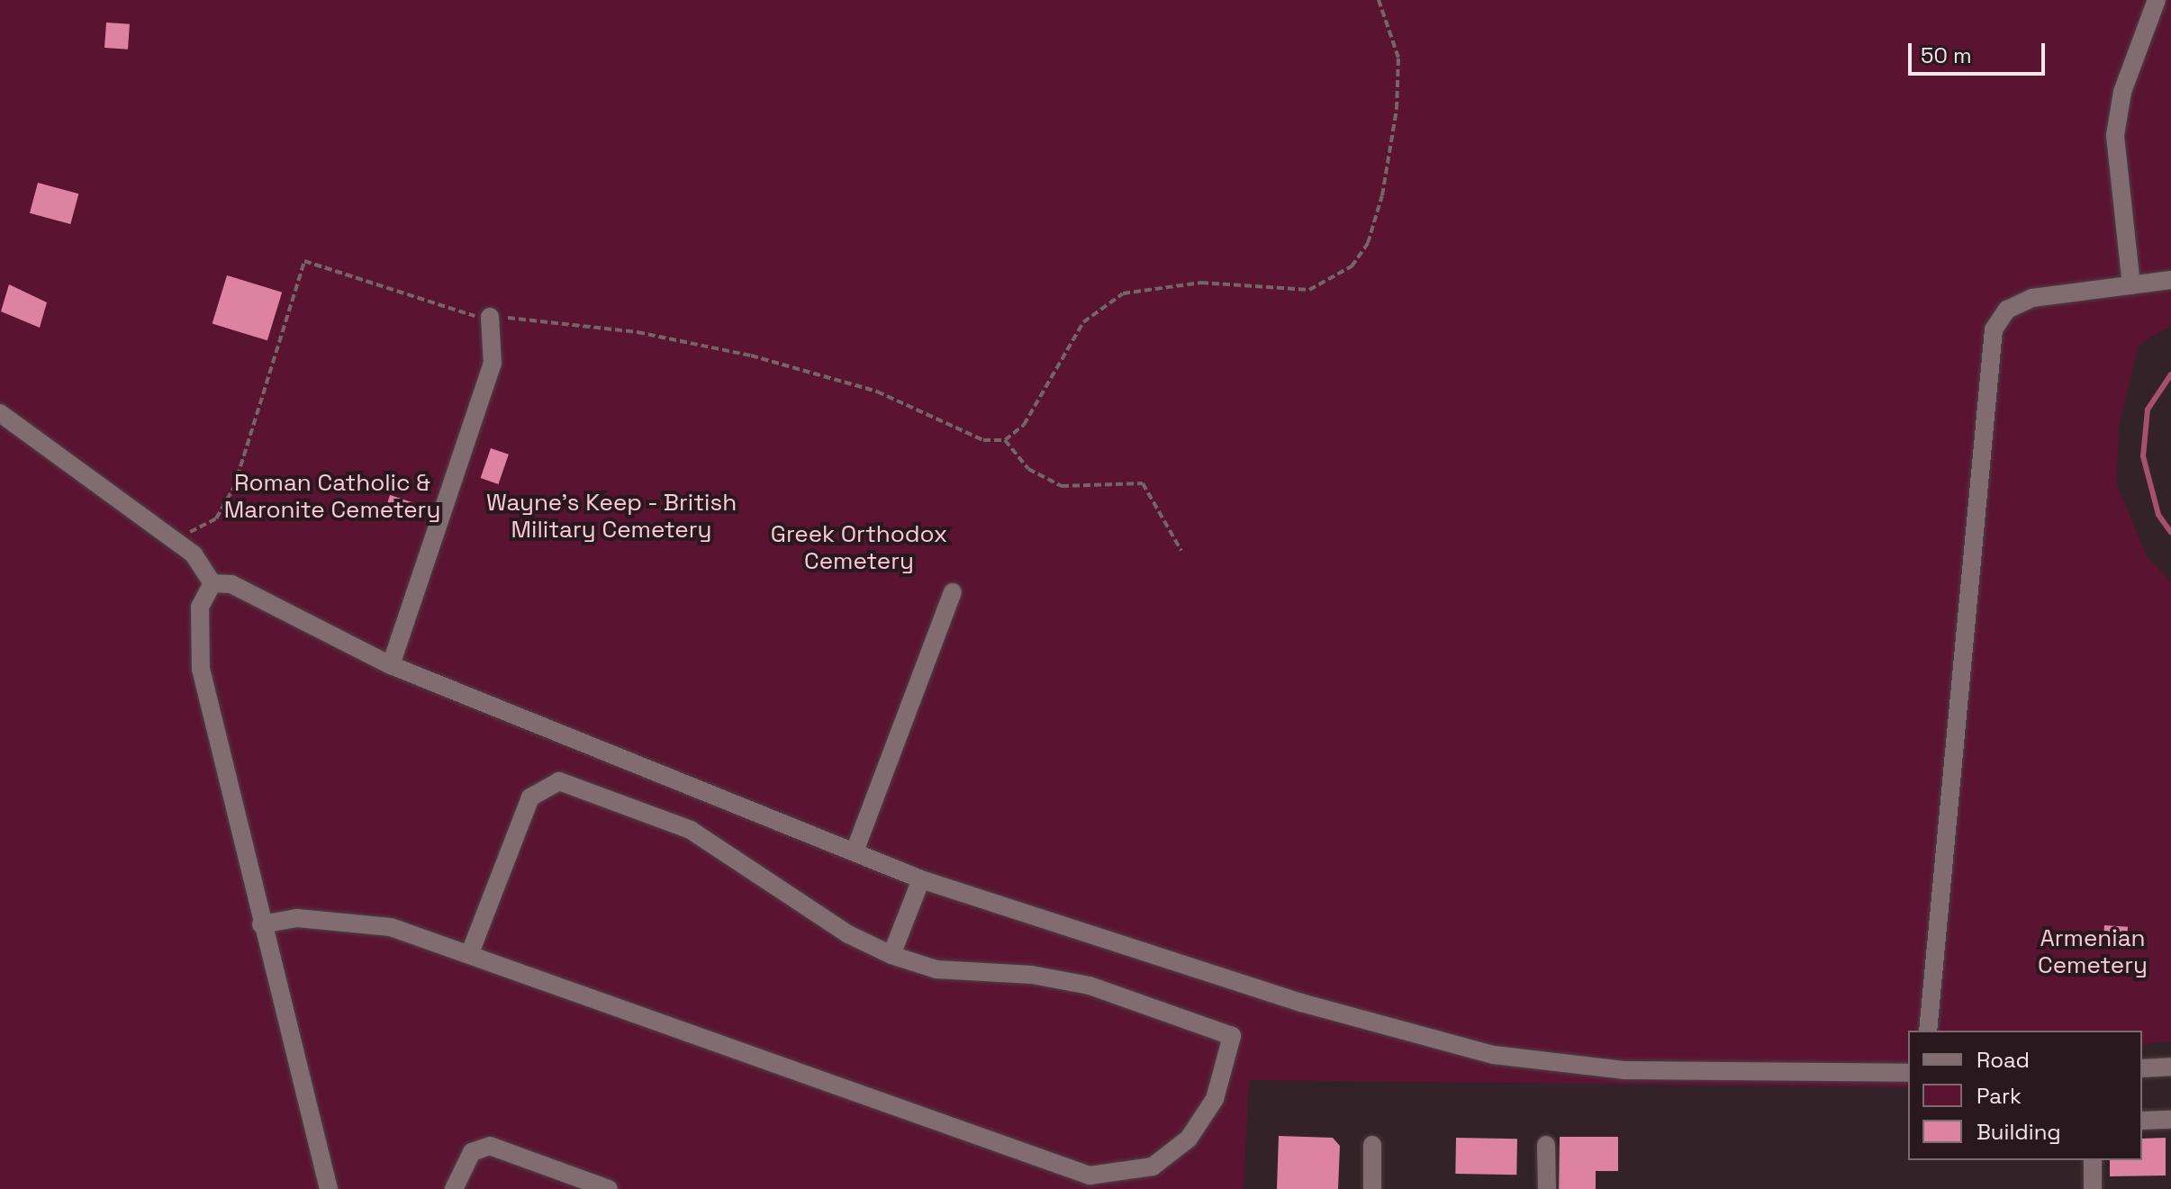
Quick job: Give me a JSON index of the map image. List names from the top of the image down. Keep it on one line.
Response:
{"parks":["Roman Catholic & Maronite Cemetery","Wayne's Keep - British Military Cemetery","Greek Orthodox Cemetery","Armenian Cemetery"],"legend":["Road","Park","Building"],"scale_bar":"50 m"}
